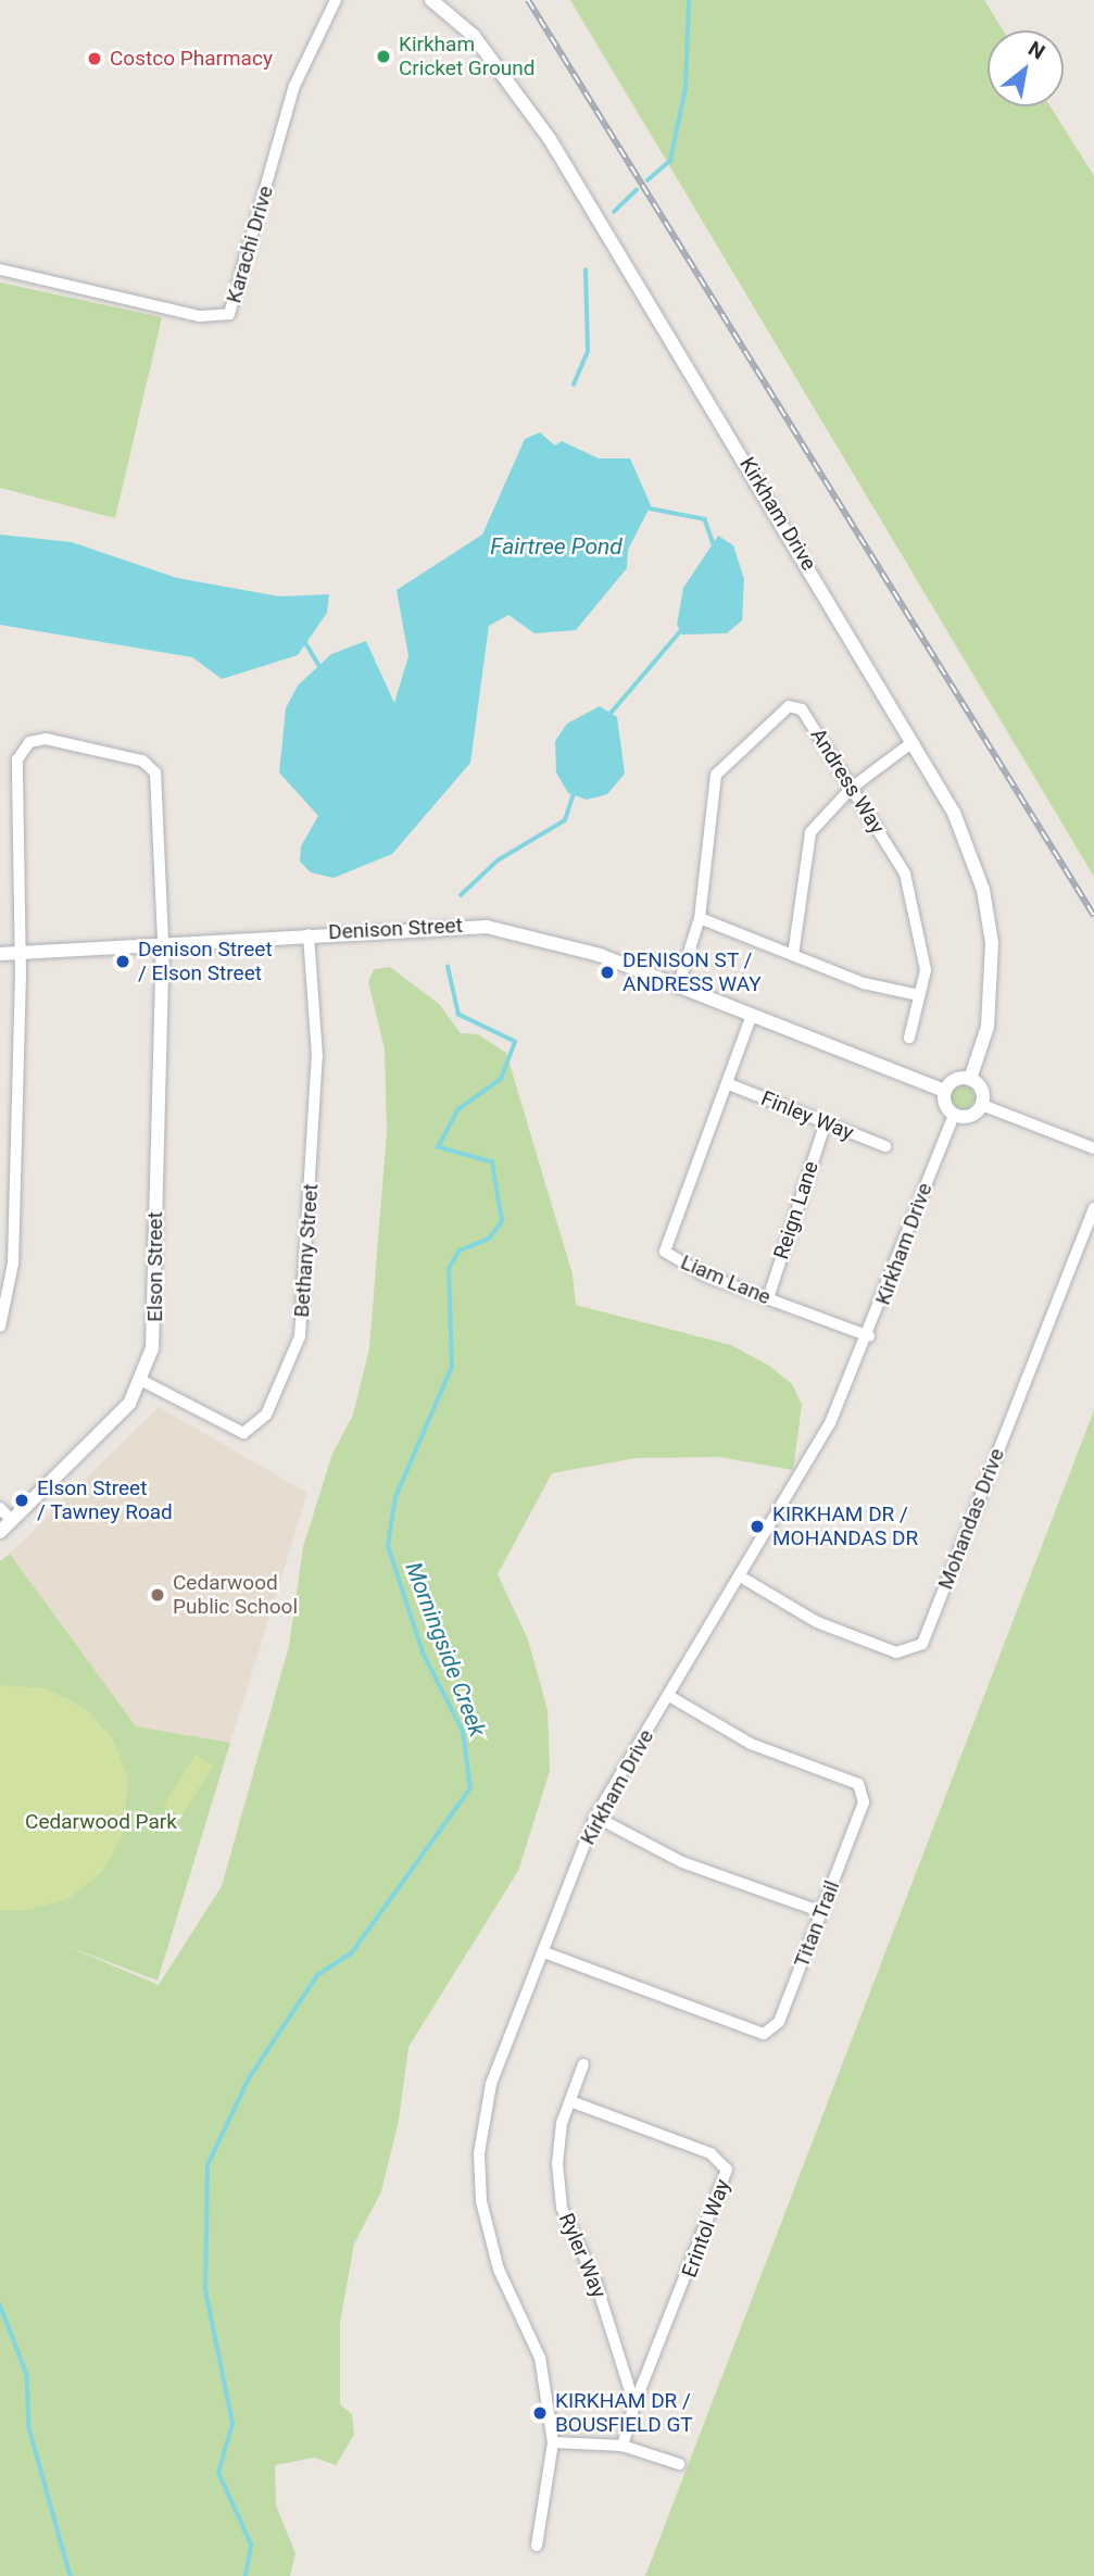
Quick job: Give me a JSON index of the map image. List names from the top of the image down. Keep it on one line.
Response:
{"streets":{"street":["Karachi Drive","Kirkham Drive","Andress Way","Denison Street","Finley Way","Reign Lane","Bethany Street","Elson Street","Liam Lane","Mohandas Drive","Titan Trail","Erintol Way","Ryler Way"]},"crossings":[["Kirkham Drive","Denison Street"],["Kirkham Drive","Liam Lane"],["Kirkham Drive","Mohandas Drive"],["Kirkham Drive","Titan Trail"],["Andress Way","Denison Street"],["Denison Street","Bethany Street"],["Denison Street","Elson Street"],["Finley Way","Reign Lane"],["Finley Way","Liam Lane"],["Reign Lane","Liam Lane"],["Bethany Street","Elson Street"],["Erintol Way","Ryler Way"]],"water":["Fairtree Pond","Morningside Creek"],"parks":["Cedarwood Park"],"places":["Kirkham Cricket Ground","Costco Pharmacy","Denison Street / Elson Street","DENISON ST / ANDRESS WAY","Elson Street / Tawney Road","KIRKHAM DR / MOHANDAS DR","Cedarwood Public School","KIRKHAM DR / BOUSFIELD GT"],"north":"top right"}
